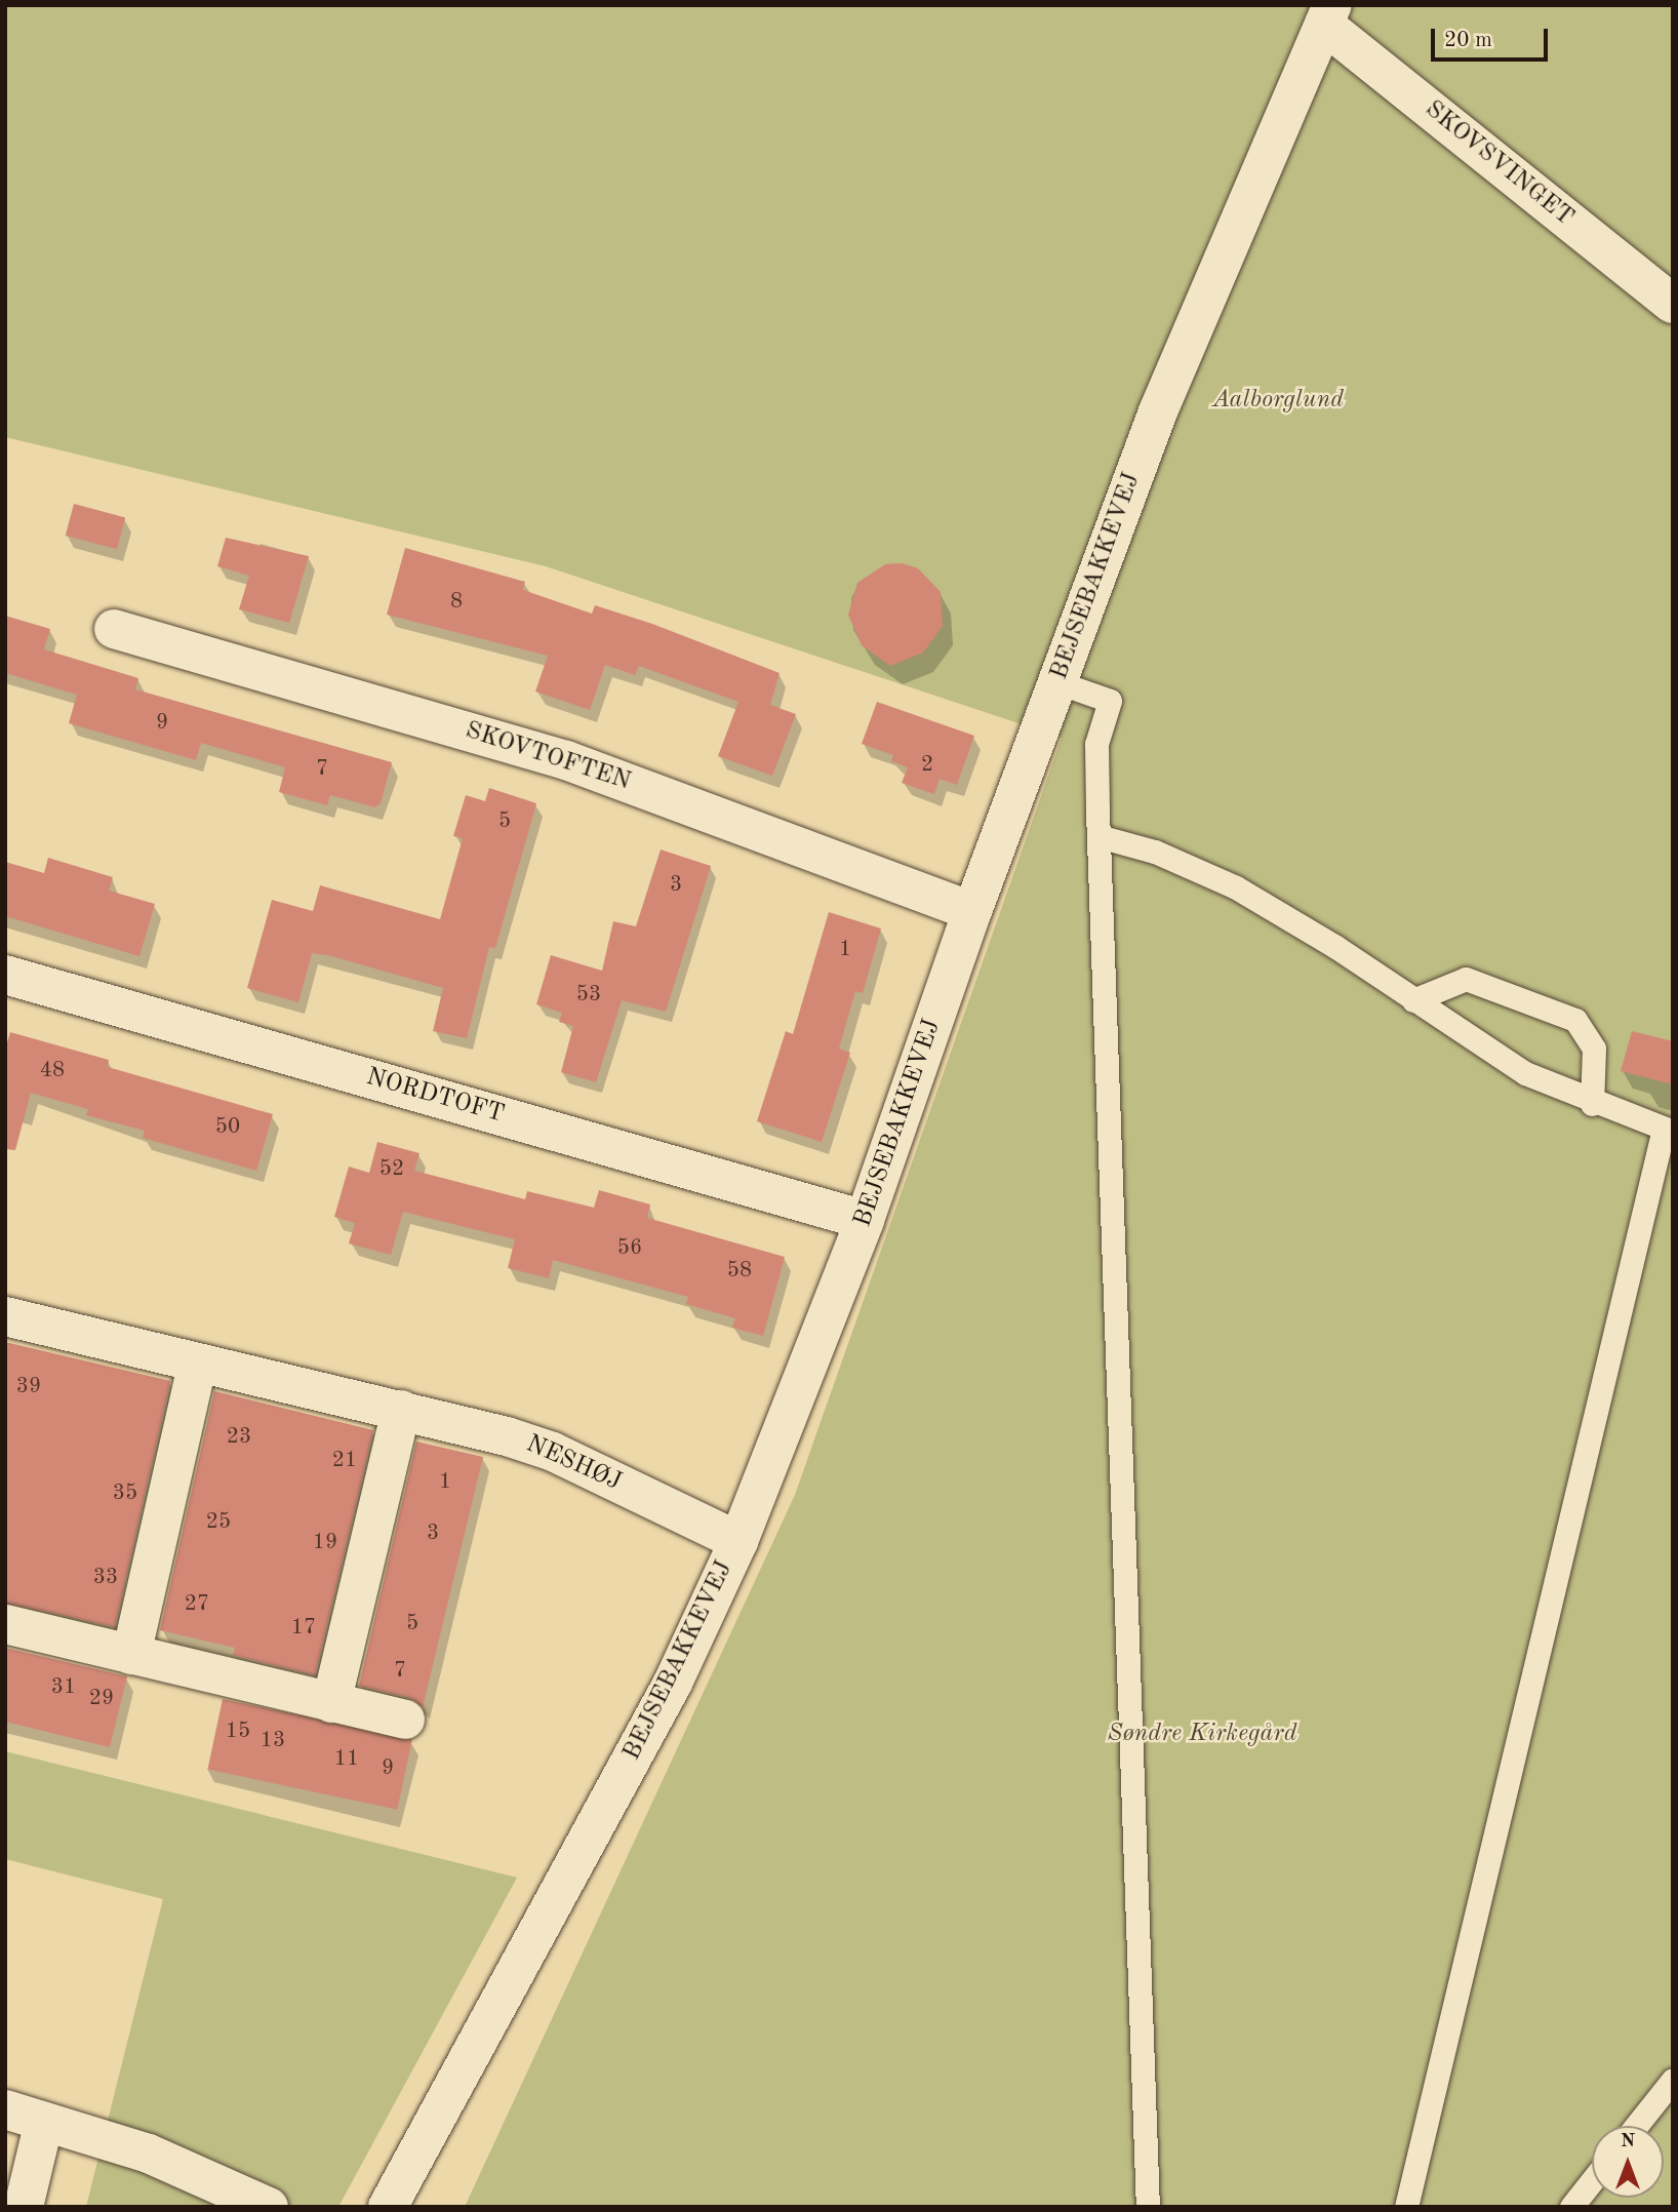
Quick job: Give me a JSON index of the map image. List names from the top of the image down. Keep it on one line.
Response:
{"streets":{"street":["SKOVSVINGET","BEJSEBAKKEVEJ","SKOVTOFTEN","NORDTOFT","NESHØJ"]},"crossings":[["SKOVSVINGET","BEJSEBAKKEVEJ"],["BEJSEBAKKEVEJ","SKOVTOFTEN"],["BEJSEBAKKEVEJ","NORDTOFT"],["BEJSEBAKKEVEJ","NESHØJ"]],"parks":["Aalborglund","Søndre Kirkegård"],"house_numbers":["8","9","2","7","5","3","1","53","48","50","52","56","58","39","23","21","1","35","25","3","19","33","27","5","17","7","31","29","15","13","11","9"],"scale_bar":"20 m","north":"top"}
